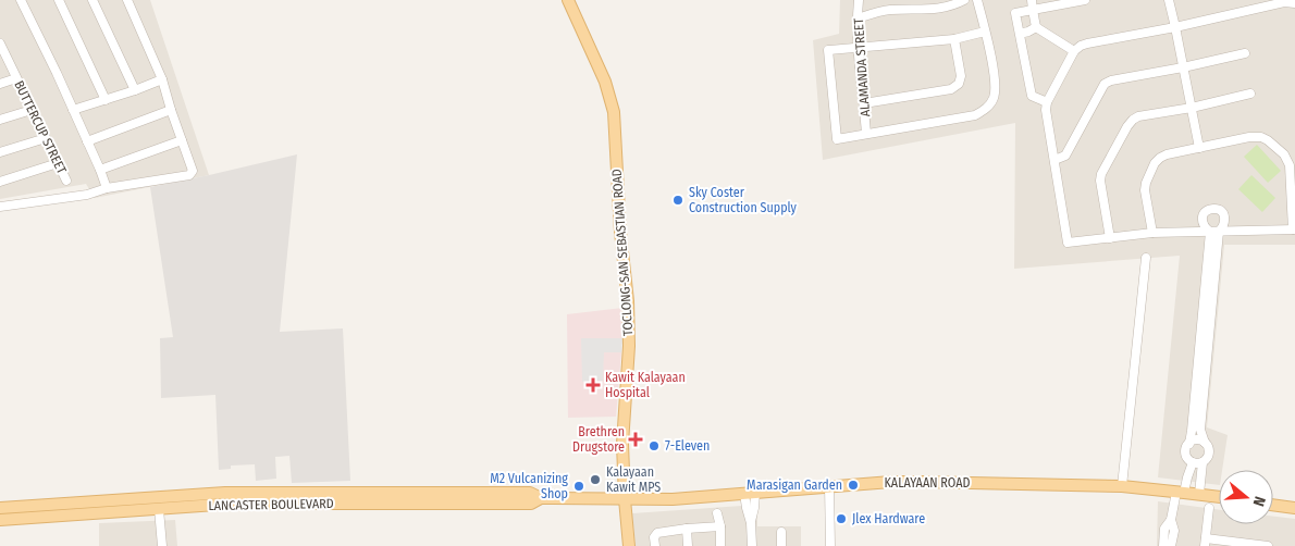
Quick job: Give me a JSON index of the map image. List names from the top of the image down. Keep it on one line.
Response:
{"streets":{"main road":["TOCLONG-SAN SEBASTIAN ROAD","KALAYAAN ROAD","LANCASTER BOULEVARD"],"street":["ALAMANDA STREET","BUTTERCUP STREET"]},"crossings":[["TOCLONG-SAN SEBASTIAN ROAD","KALAYAAN ROAD"],["TOCLONG-SAN SEBASTIAN ROAD","LANCASTER BOULEVARD"],["KALAYAAN ROAD","LANCASTER BOULEVARD"]],"places":{"other":["Sky Coster Construction Supply","7-Eleven","Kalayaan Kawit MPS","Marasigan Garden","M2 Vulcanizing Shop","Jlex Hardware"],"health":["Kawit Kalayaan Hospital","Brethren Drugstore"]},"north":"right"}
